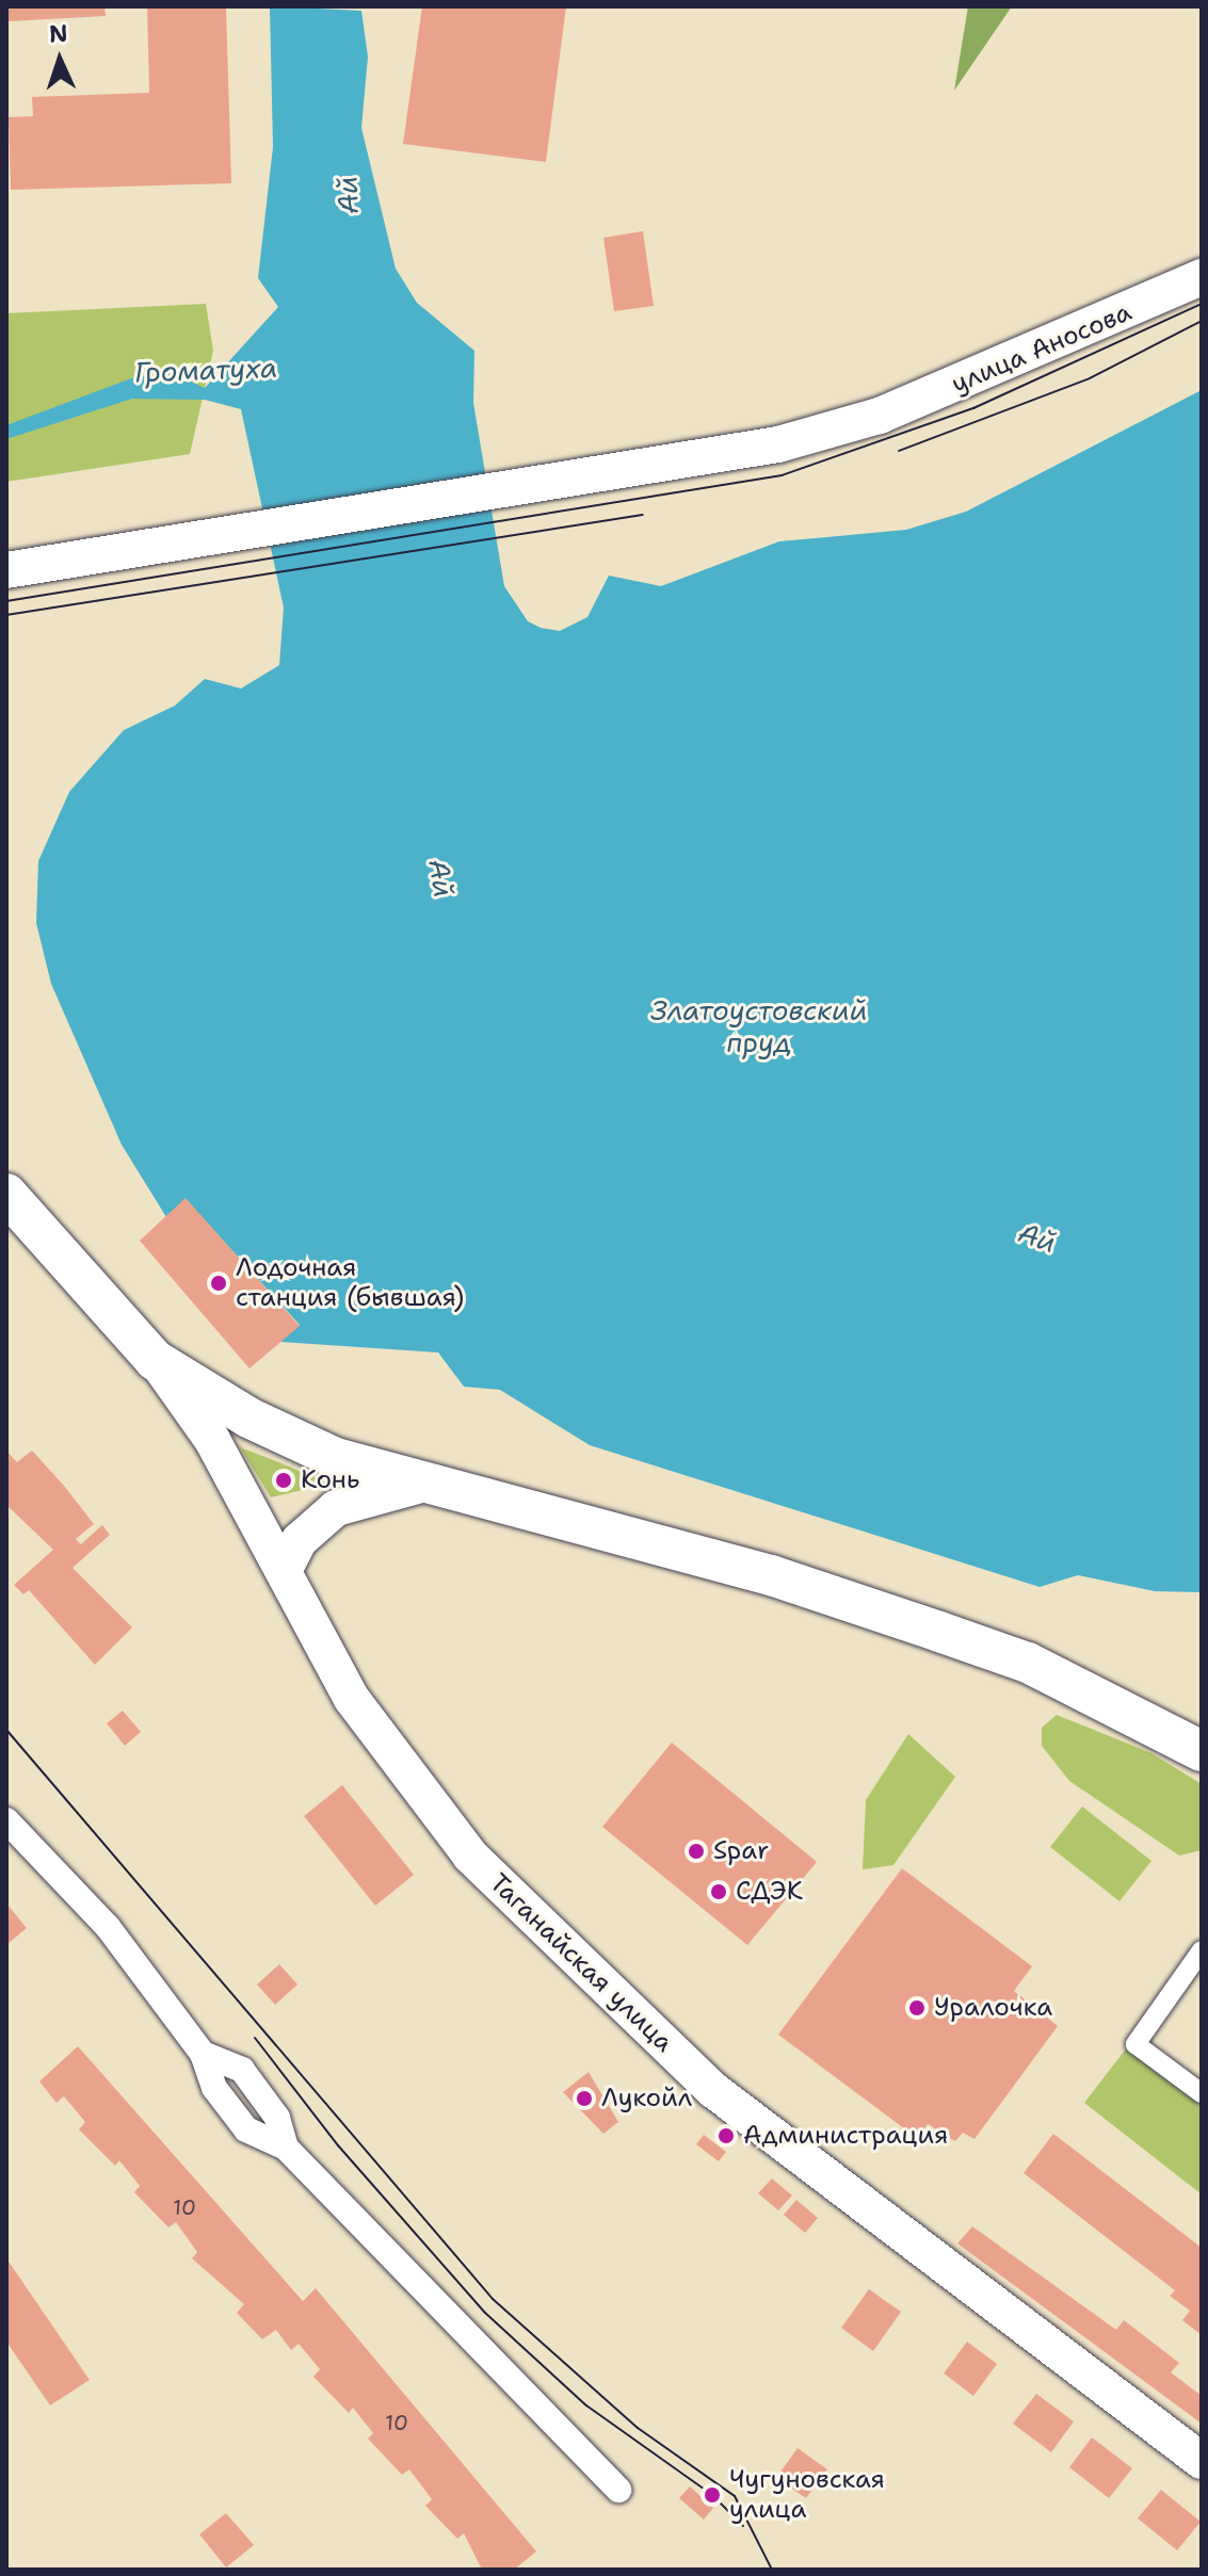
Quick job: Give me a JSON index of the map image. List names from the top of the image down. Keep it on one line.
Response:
{"streets":{"main road":["улица Аносова","Таганайская улица"]},"water":["Ай","Громатуха","Златоустовский пруд"],"places":["Лодочная станция (бывшая)","Конь","Spar","СДЭК","Уралочка","Лукойл","Администрация","Чугуновская улица"],"house_numbers":["10","10"],"north":"top"}
